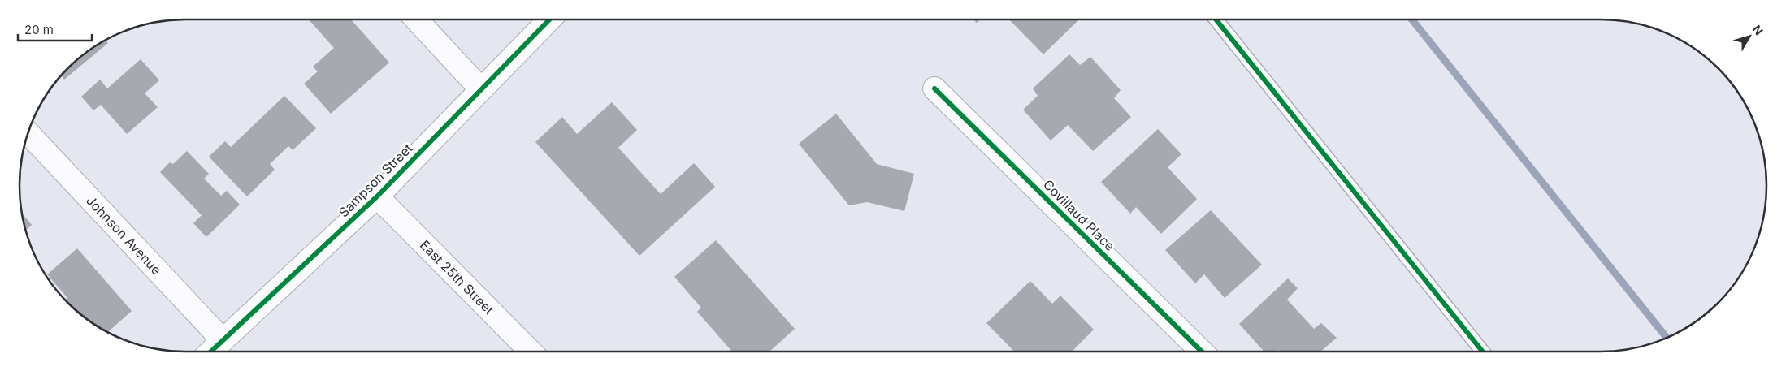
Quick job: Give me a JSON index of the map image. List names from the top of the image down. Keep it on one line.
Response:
{"streets":{"street":["Sampson Street","Covillaud Place","Johnson Avenue","East 25th Street"]},"crossings":[["Sampson Street","Johnson Avenue"],["Sampson Street","East 25th Street"]],"scale_bar":"20 m","north":"top right"}
